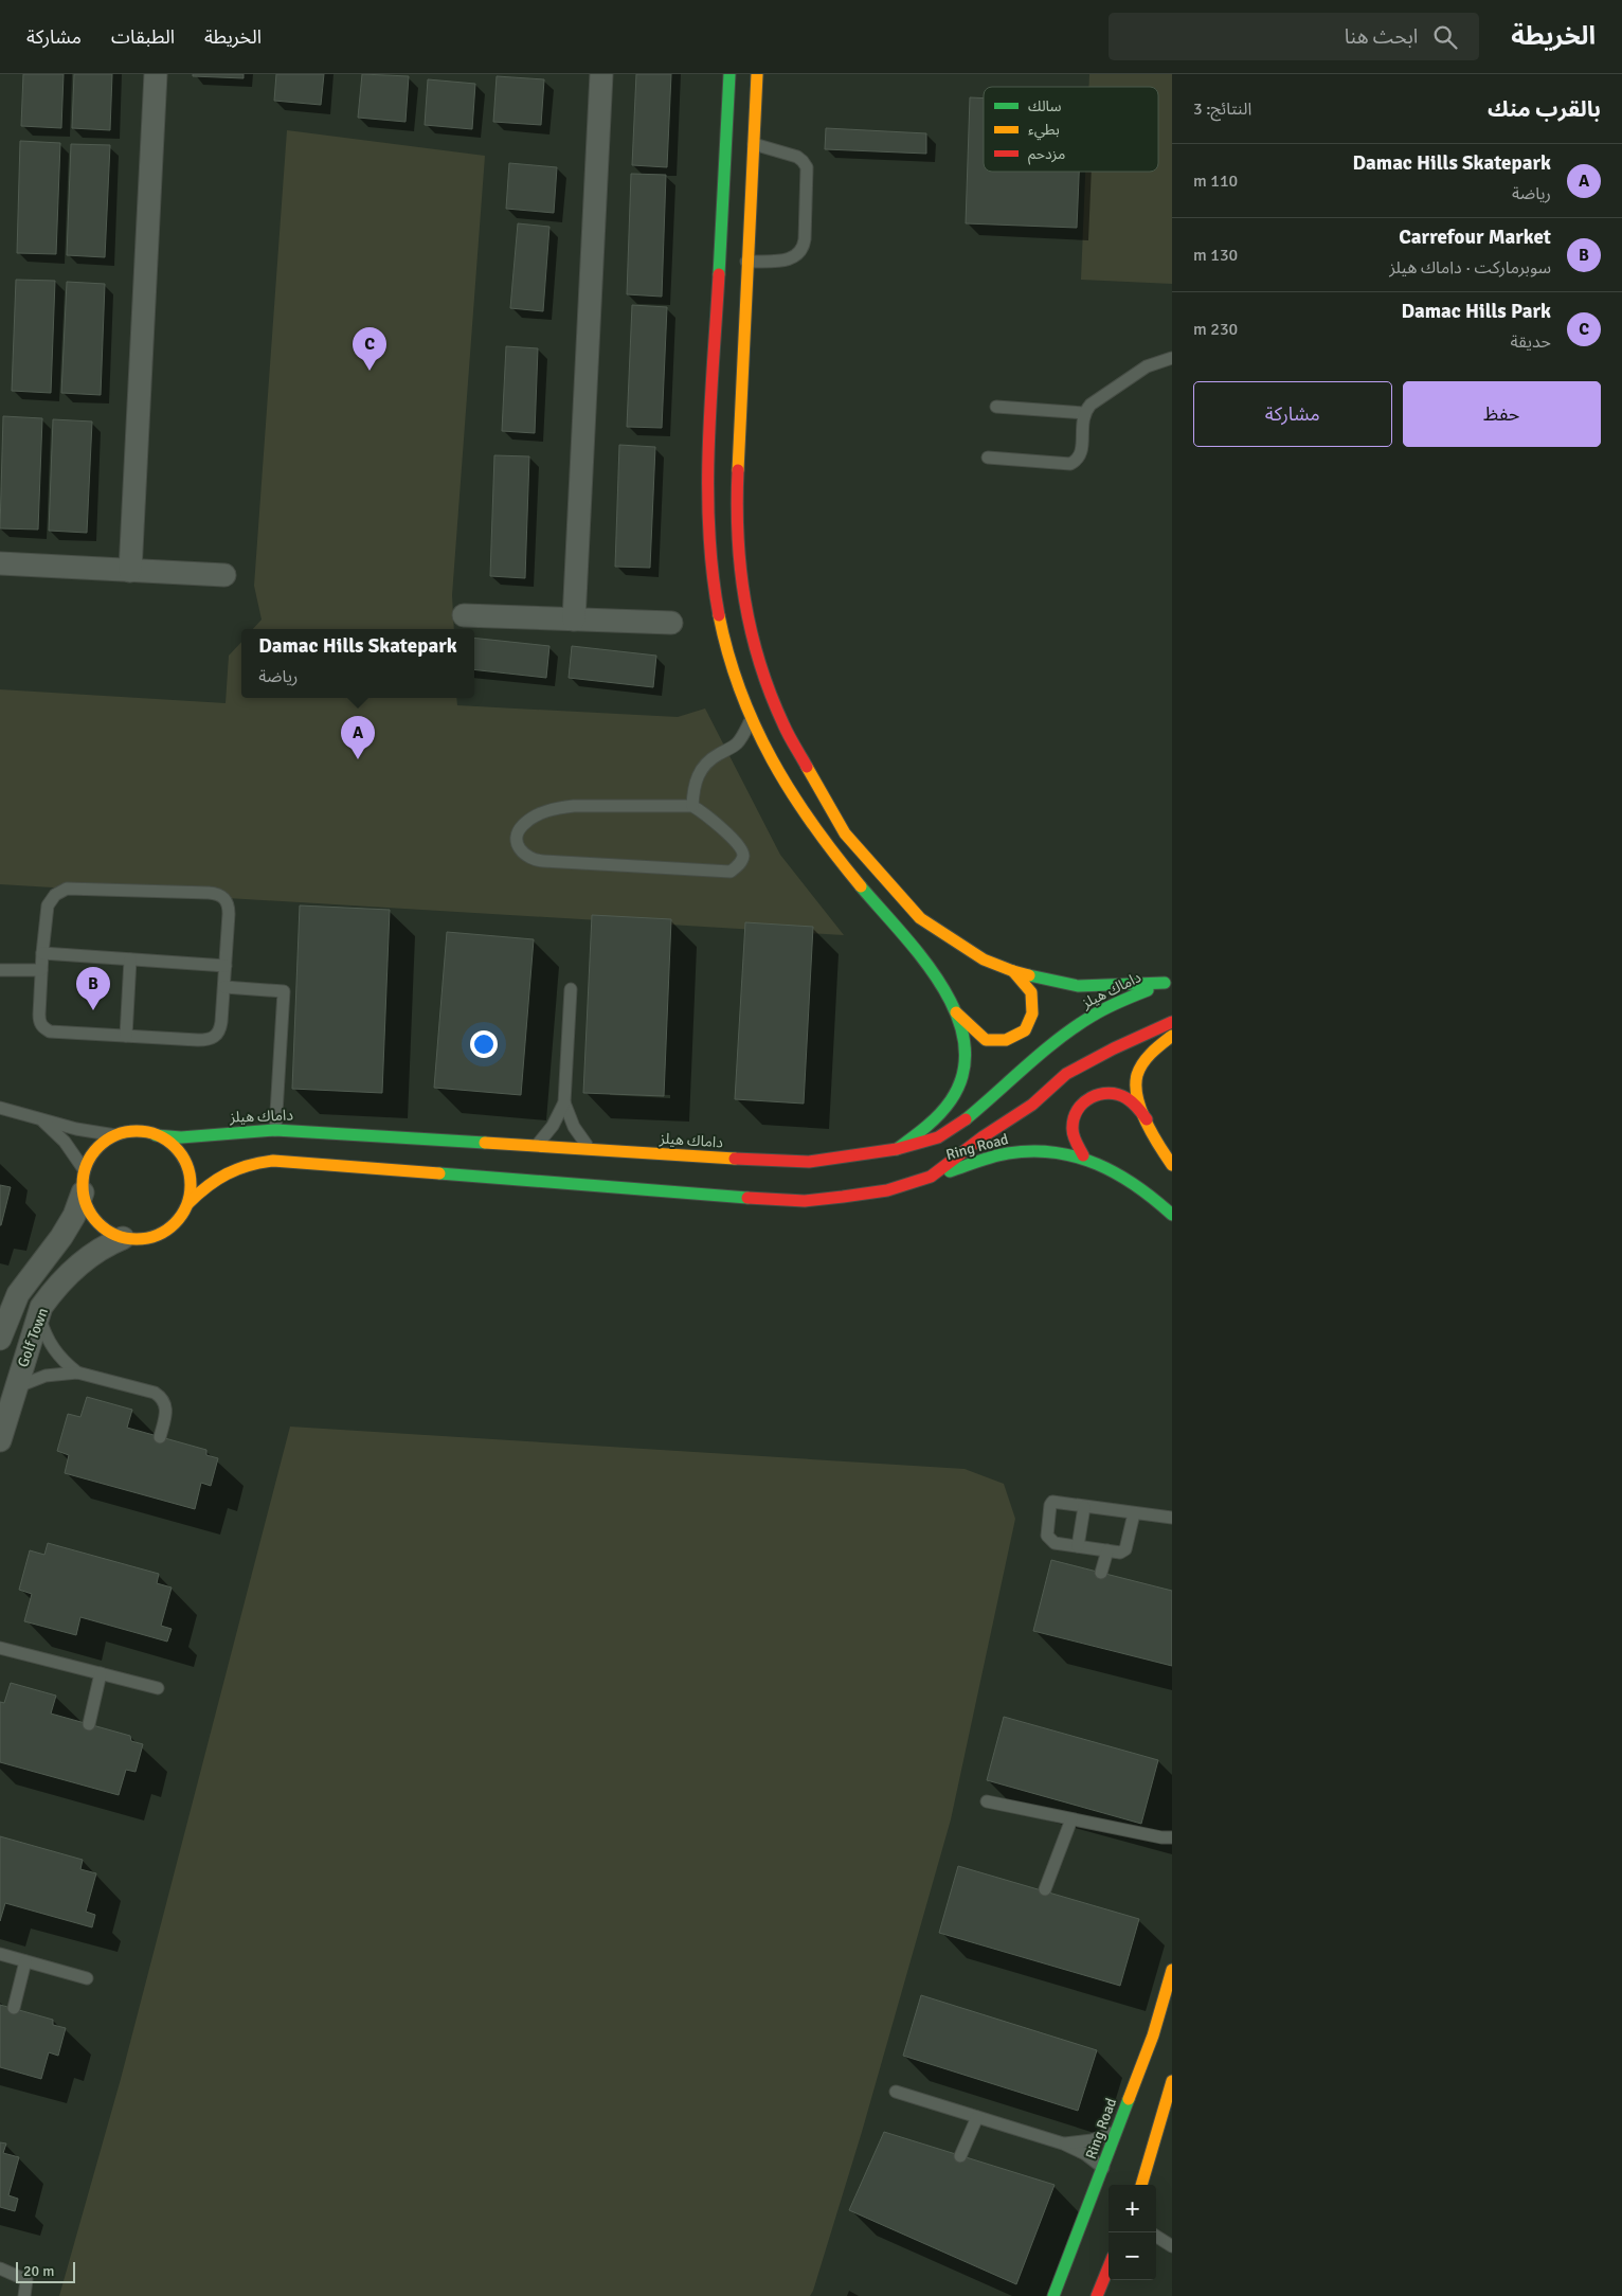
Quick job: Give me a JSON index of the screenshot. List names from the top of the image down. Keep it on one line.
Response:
{"streets":{"street":["داماك هيلز","Ring Road","Golf Town"]},"crossings":[["داماك هيلز","Golf Town"]],"legend":["سالك","بطيء","مزدحم"],"scale_bar":"20 m","page":{"header":"الخريطة","search":"ابحث هنا","nav":["الخريطة","الطبقات","مشاركة"],"heading":["بالقرب منك","النتائج: 3"],"list":[{"mark":"A","name":"Damac Hills Skatepark","note":"رياضة","value":"110 m"},{"mark":"B","name":"Carrefour Market","note":"سوبرماركت · داماك هيلز","value":"130 m"},{"mark":"C","name":"Damac Hills Park","note":"حديقة","value":"230 m"}],"pins":["C","A","B"],"buttons":["حفظ","مشاركة"],"popup":["Damac Hills Skatepark","رياضة"],"map_buttons":["+","−"],"scale":"20 m"}}
